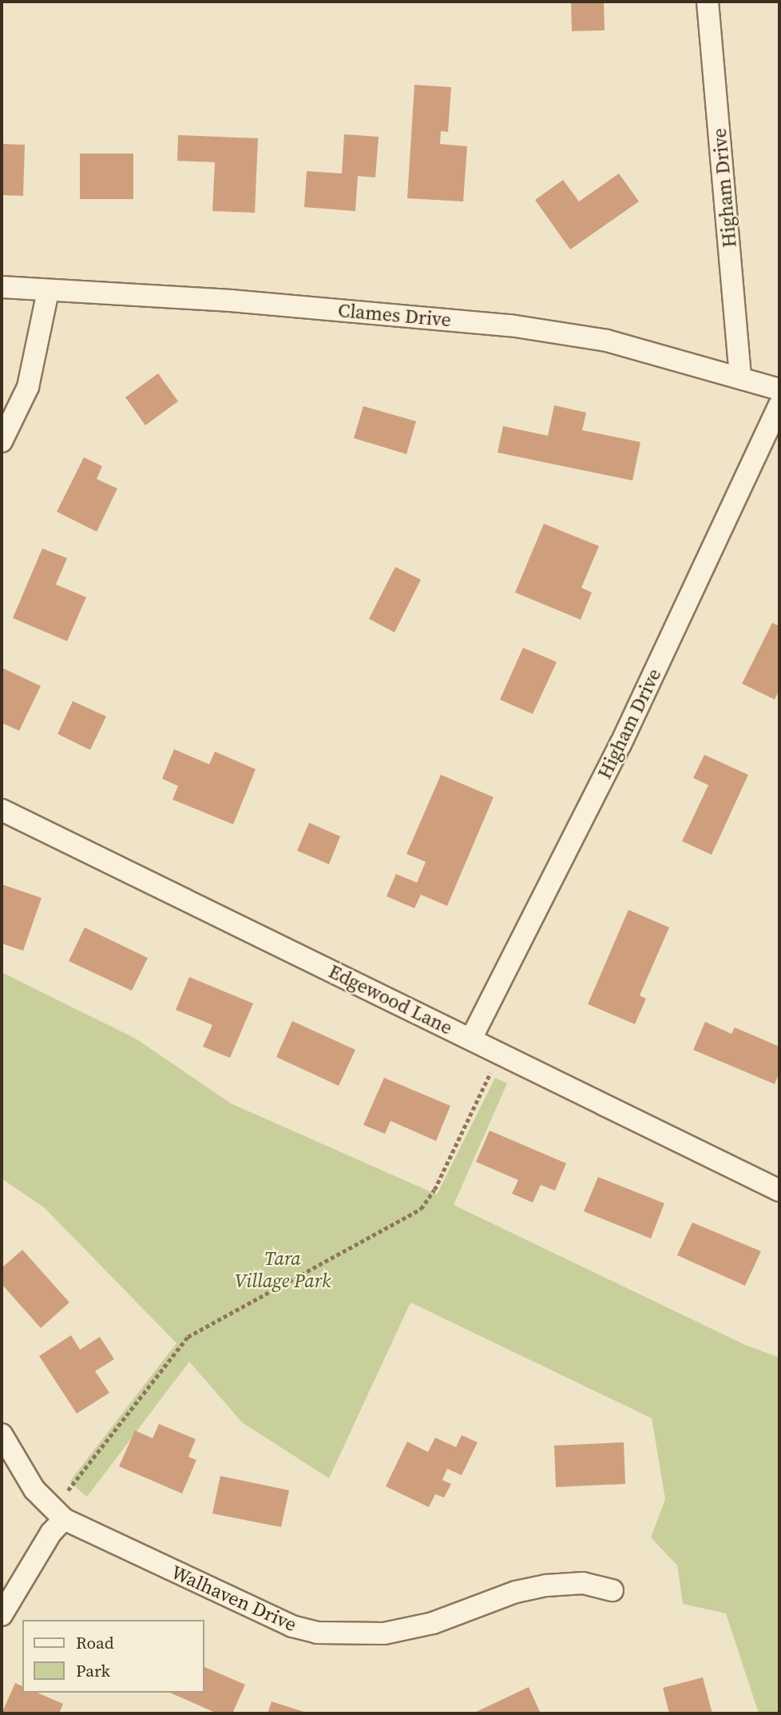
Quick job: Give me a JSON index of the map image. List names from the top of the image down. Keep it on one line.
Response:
{"streets":{"street":["Higham Drive","Clames Drive","Edgewood Lane","Walhaven Drive"]},"crossings":[["Higham Drive","Clames Drive"],["Higham Drive","Edgewood Lane"]],"parks":["Tara Village Park"],"legend":["Road","Park"]}
